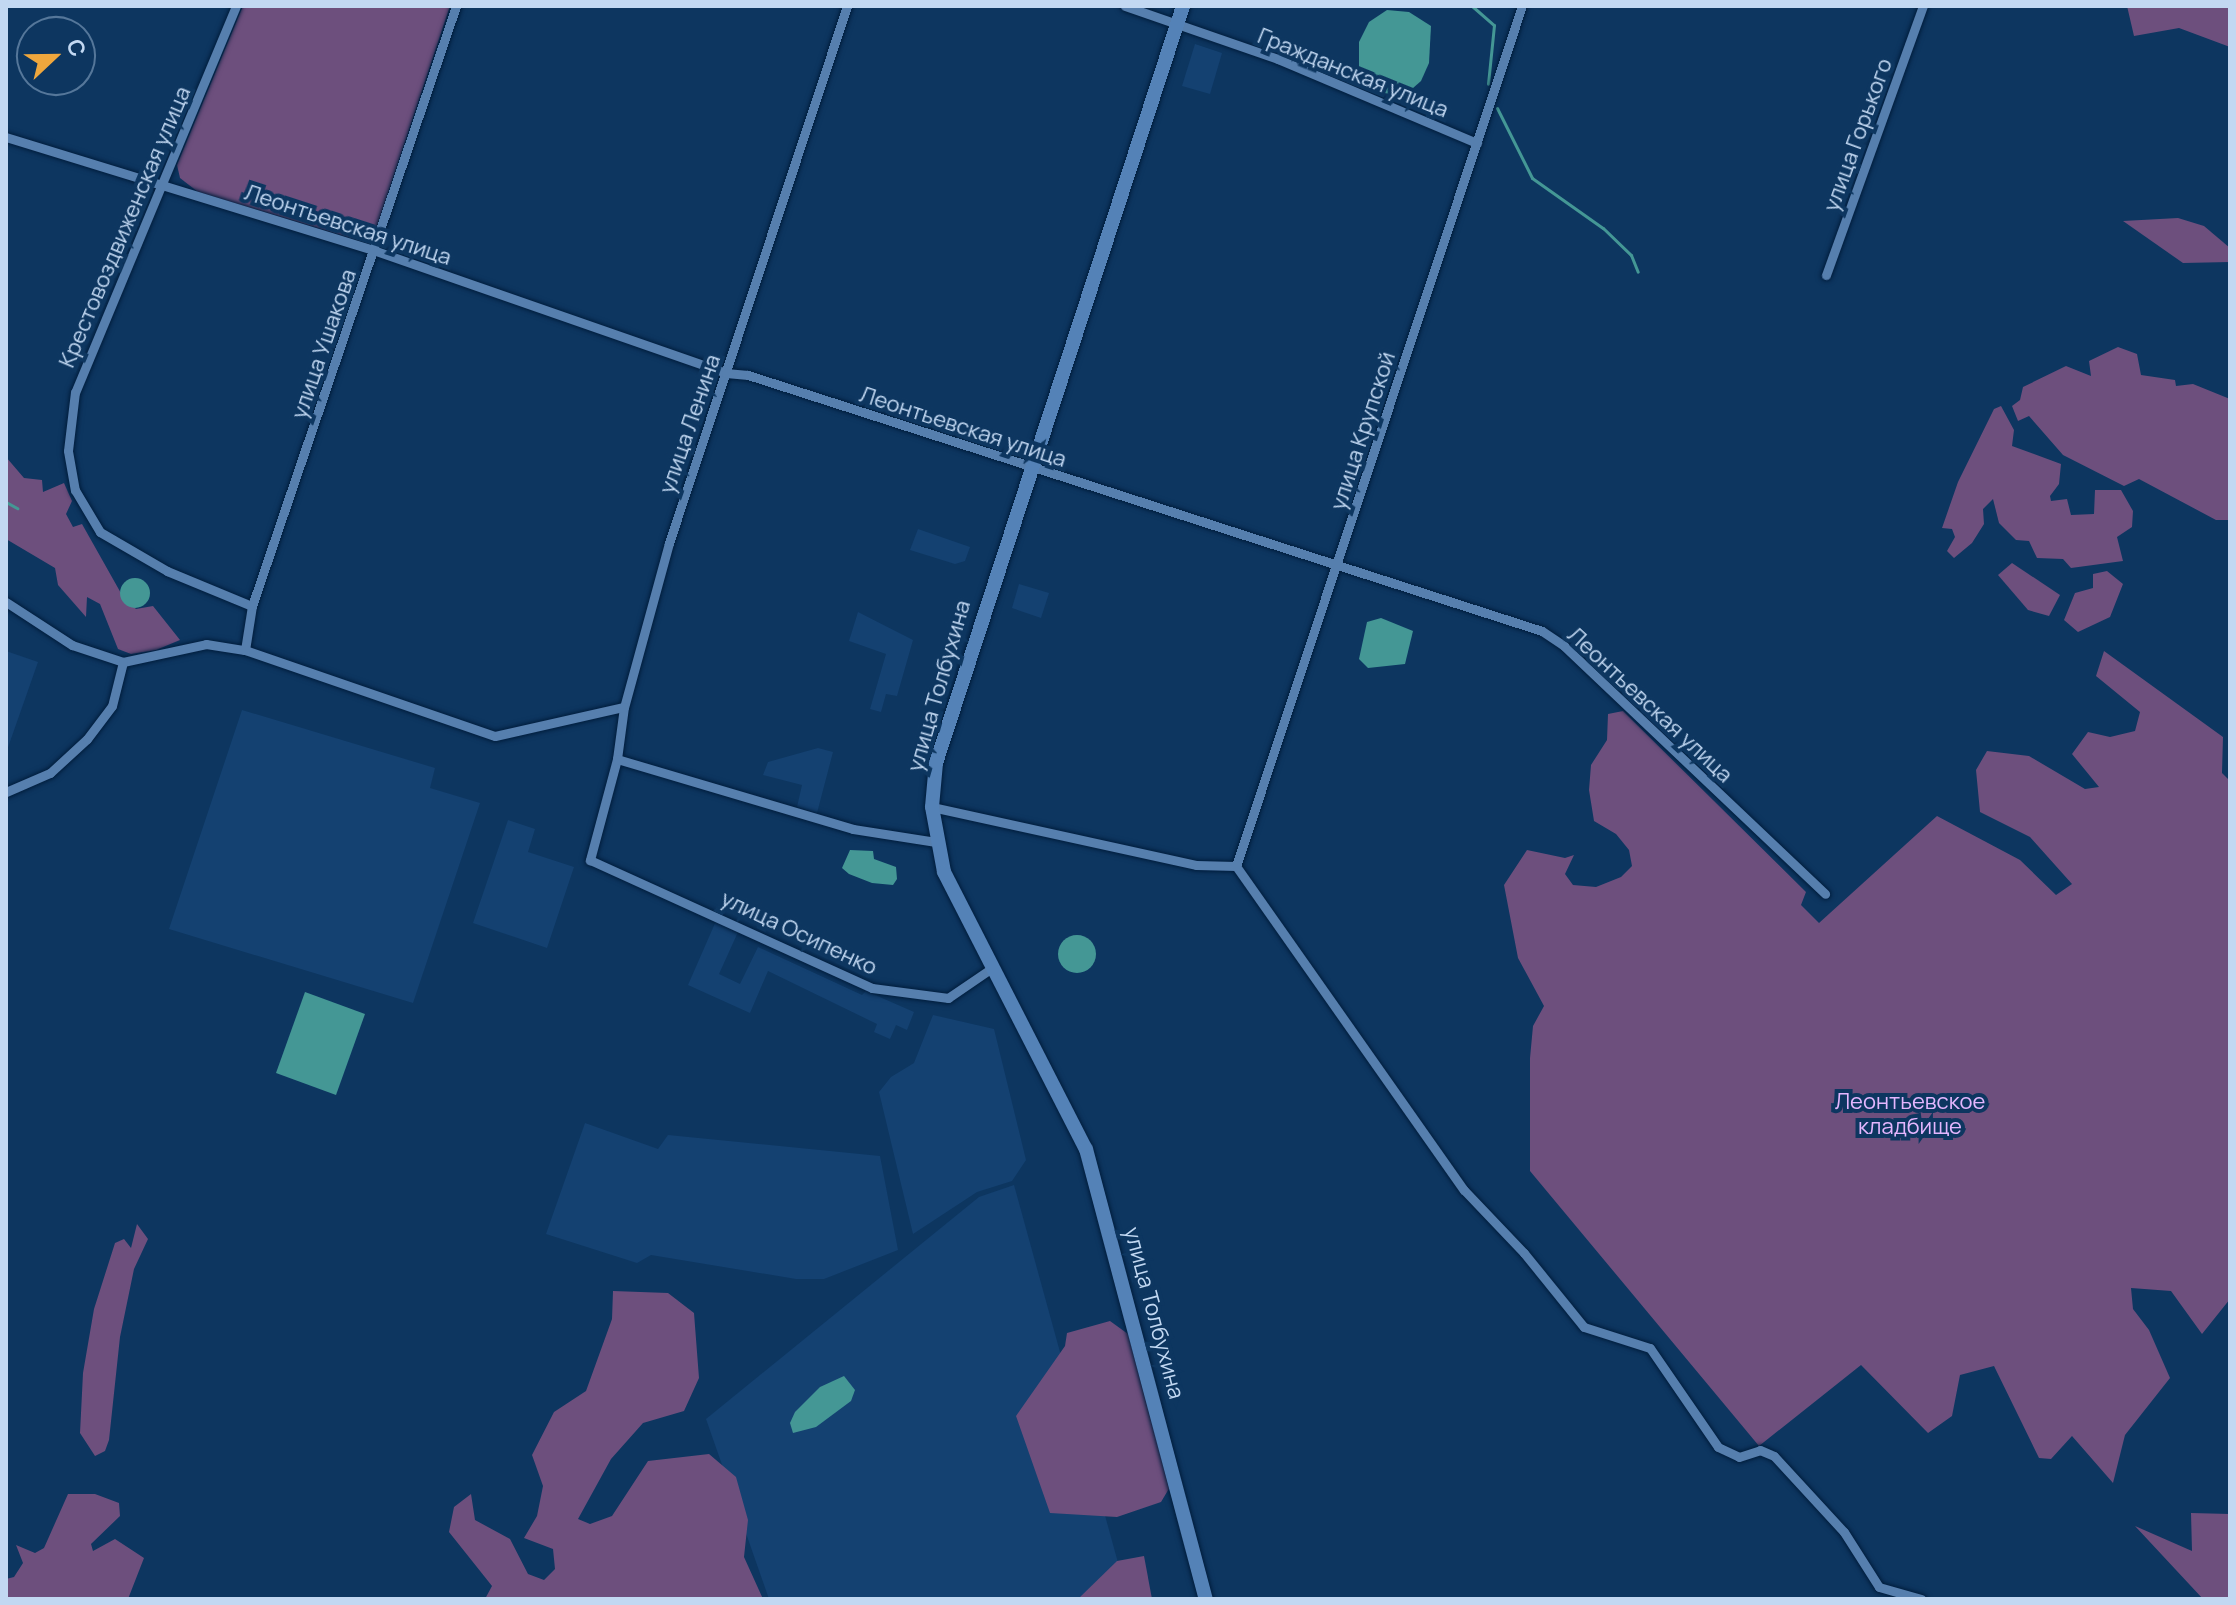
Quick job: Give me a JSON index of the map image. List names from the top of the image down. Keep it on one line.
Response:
{"streets":{"main road":["улица Толбухина"],"street":["Гражданская улица","улица Горького","Леонтьевская улица","Крестовоздвиженская улица","улица Ушакова","улица Ленина","улица Крупской","улица Осипенко"]},"crossings":[["Гражданская улица","улица Крупской"],["Гражданская улица","улица Толбухина"],["Леонтьевская улица","Крестовоздвиженская улица"],["Леонтьевская улица","улица Ушакова"],["Леонтьевская улица","улица Ленина"],["Леонтьевская улица","улица Крупской"],["Леонтьевская улица","улица Толбухина"],["Крестовоздвиженская улица","улица Ушакова"],["улица Ленина","улица Осипенко"],["улица Толбухина","улица Осипенко"]],"parks":["Леонтьевское кладбище"],"north":"right"}
